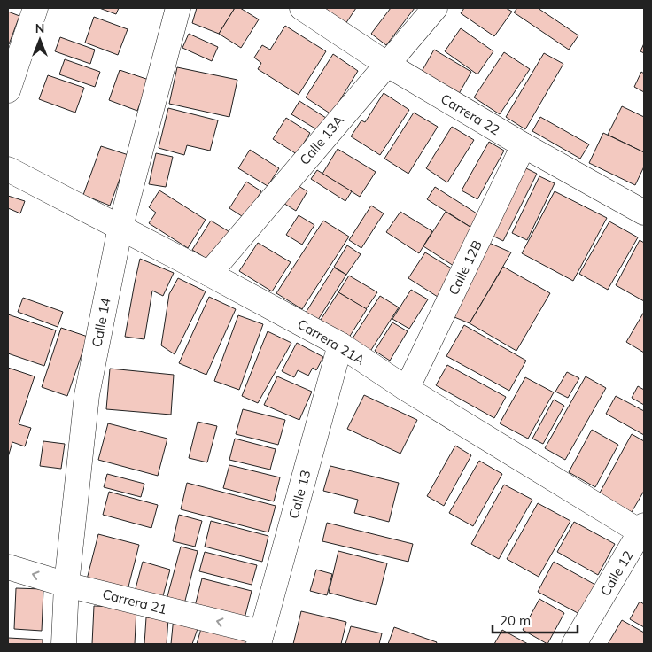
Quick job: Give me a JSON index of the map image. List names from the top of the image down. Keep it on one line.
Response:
{"streets":{"street":["Carrera 22","Calle 13A","Calle 12B","Calle 14","Carrera 21A","Calle 13","Calle 12","Carrera 21"]},"crossings":[["Carrera 22","Calle 13A"],["Carrera 22","Calle 12B"],["Calle 13A","Carrera 21A"],["Calle 12B","Carrera 21A"],["Calle 14","Carrera 21A"],["Calle 14","Carrera 21"],["Carrera 21A","Calle 13"],["Carrera 21A","Calle 12"],["Calle 13","Carrera 21"]],"one_way":["Carrera 21"],"scale_bar":"20 m","north":"top"}
